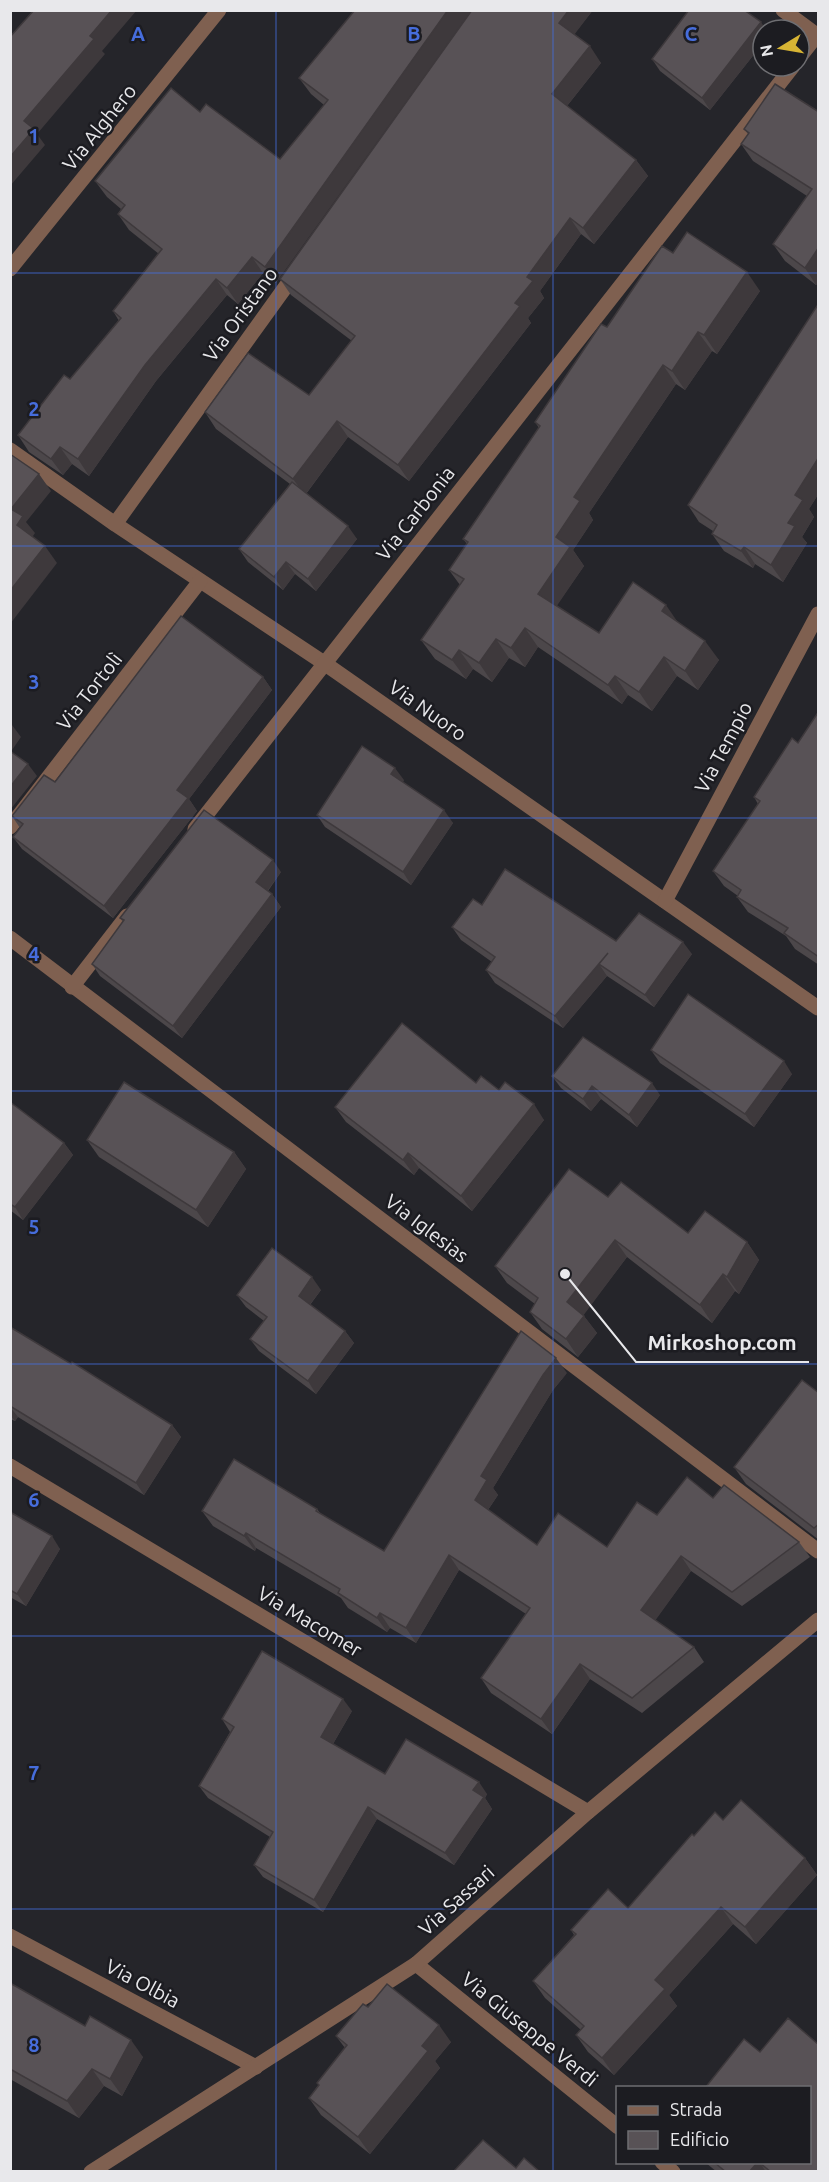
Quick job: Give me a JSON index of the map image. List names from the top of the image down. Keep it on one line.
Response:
{"streets":{"street":["Via Alghero","Via Oristano","Via Carbonia","Via Tortolì","Via Nuoro","Via Tempio","Via Iglesias","Via Macomer","Via Sassari","Via Olbia","Via Giuseppe Verdi"]},"crossings":[["Via Oristano","Via Nuoro"],["Via Carbonia","Via Nuoro"],["Via Tortolì","Via Nuoro"],["Via Nuoro","Via Tempio"],["Via Macomer","Via Sassari"],["Via Sassari","Via Olbia"],["Via Sassari","Via Giuseppe Verdi"]],"places":["Mirkoshop.com"],"legend":["Strada","Edificio"],"north":"left","grid":{"columns":["A","B","C"],"rows":["1","2","3","4","5","6","7","8"]}}
